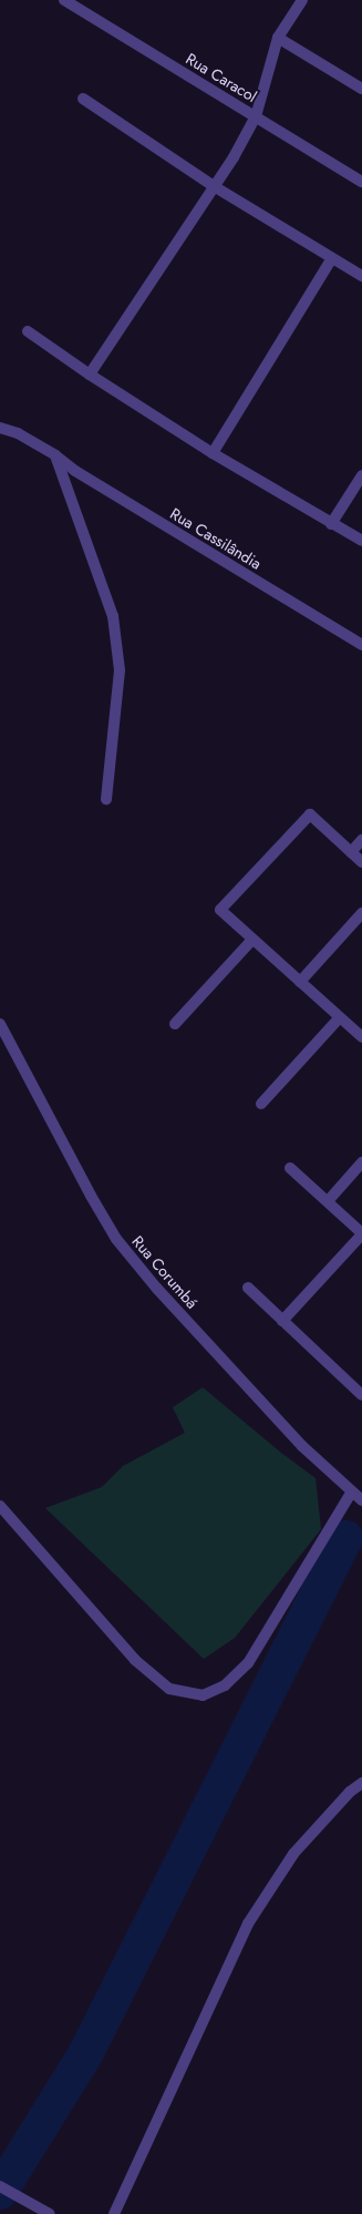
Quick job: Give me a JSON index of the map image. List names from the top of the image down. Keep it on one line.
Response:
{"streets":{"street":["Rua Caracol","Rua Cassilândia","Rua Corumbá"]}}
